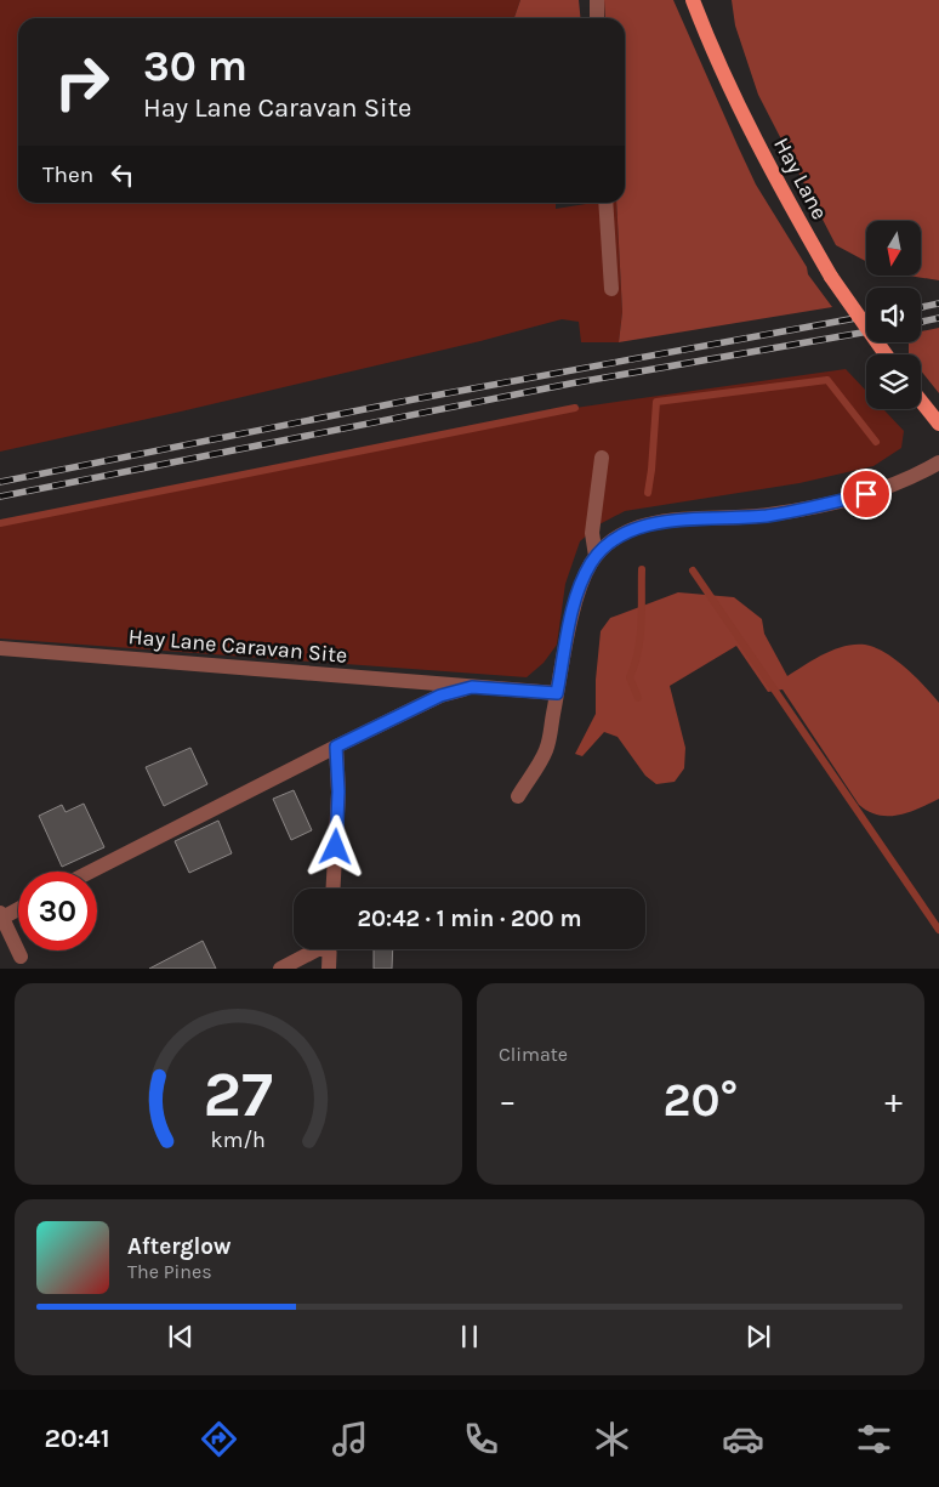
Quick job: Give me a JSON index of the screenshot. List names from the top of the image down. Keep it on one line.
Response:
{"streets":{"main road":["Hay Lane"],"street":["Hay Lane Caravan Site"]},"north":"bottom","page":{"turn":["30 m","Hay Lane Caravan Site"],"then":"Then","limit":"30","trip":"20:42 · 1 min · 200 m","tile":"Climate","heat":["−","20°","+"],"song":["Afterglow","The Pines"],"tabs":"20:41","gauge":["27","km/h"]}}
